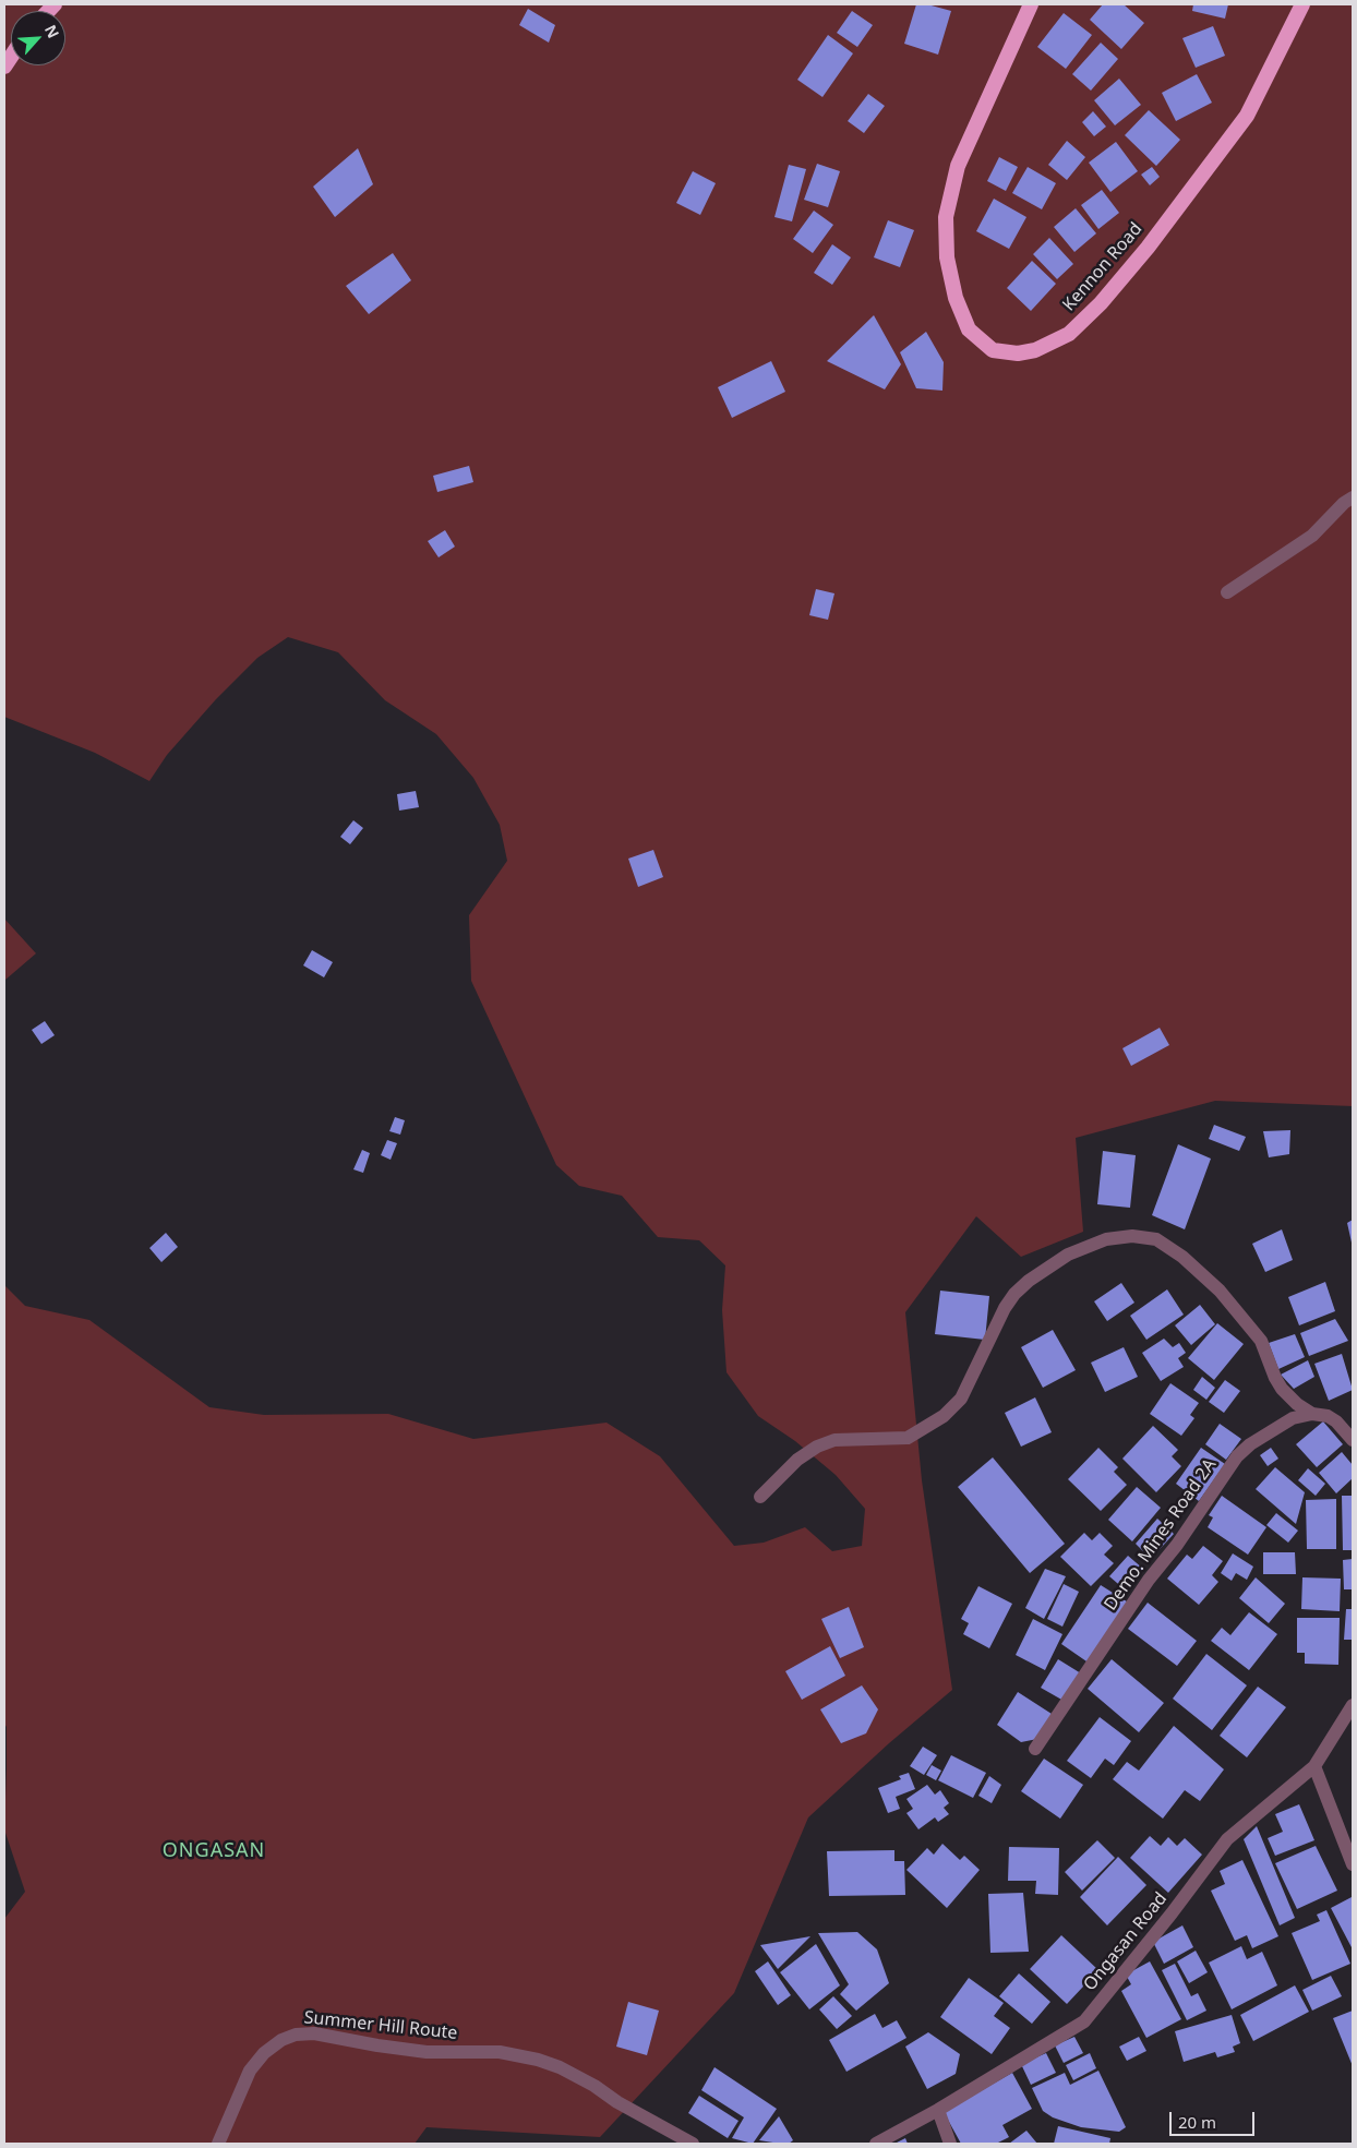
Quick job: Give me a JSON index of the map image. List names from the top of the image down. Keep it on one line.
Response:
{"streets":{"highway":["Kennon Road"],"street":["Demo. Mines Road 2A","Ongasan Road","Summer Hill Route"]},"districts":["ONGASAN"],"scale_bar":"20 m","north":"top right"}
